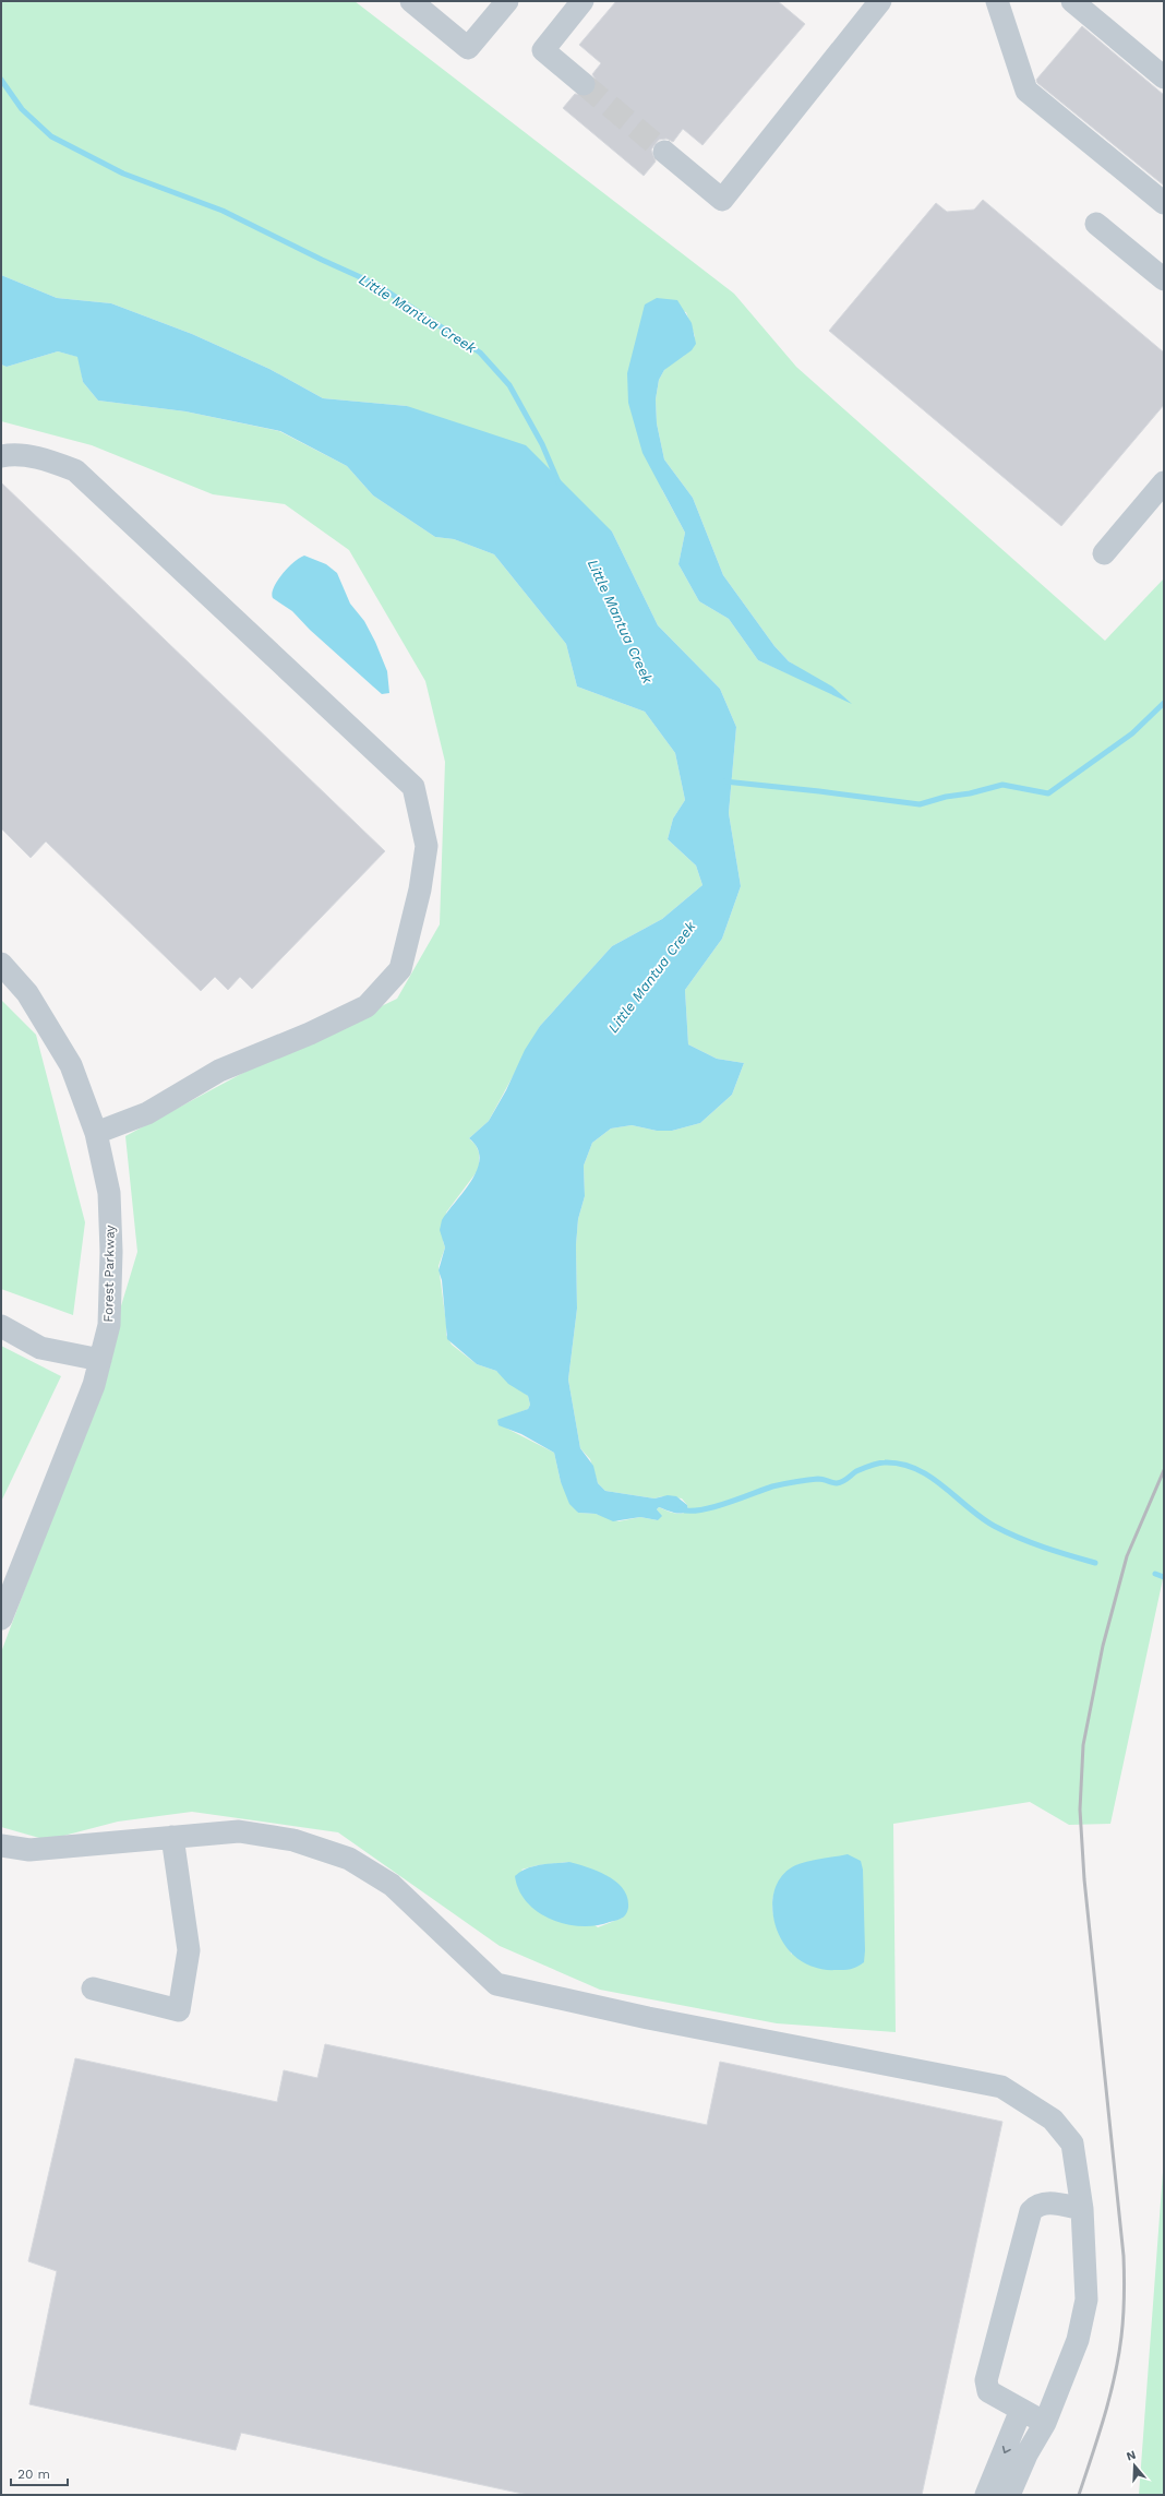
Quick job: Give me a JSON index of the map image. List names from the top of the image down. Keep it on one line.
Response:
{"streets":{"street":["Forest Parkway"]},"water":["Little Mantua Creek"],"scale_bar":"20 m","north":"top"}
